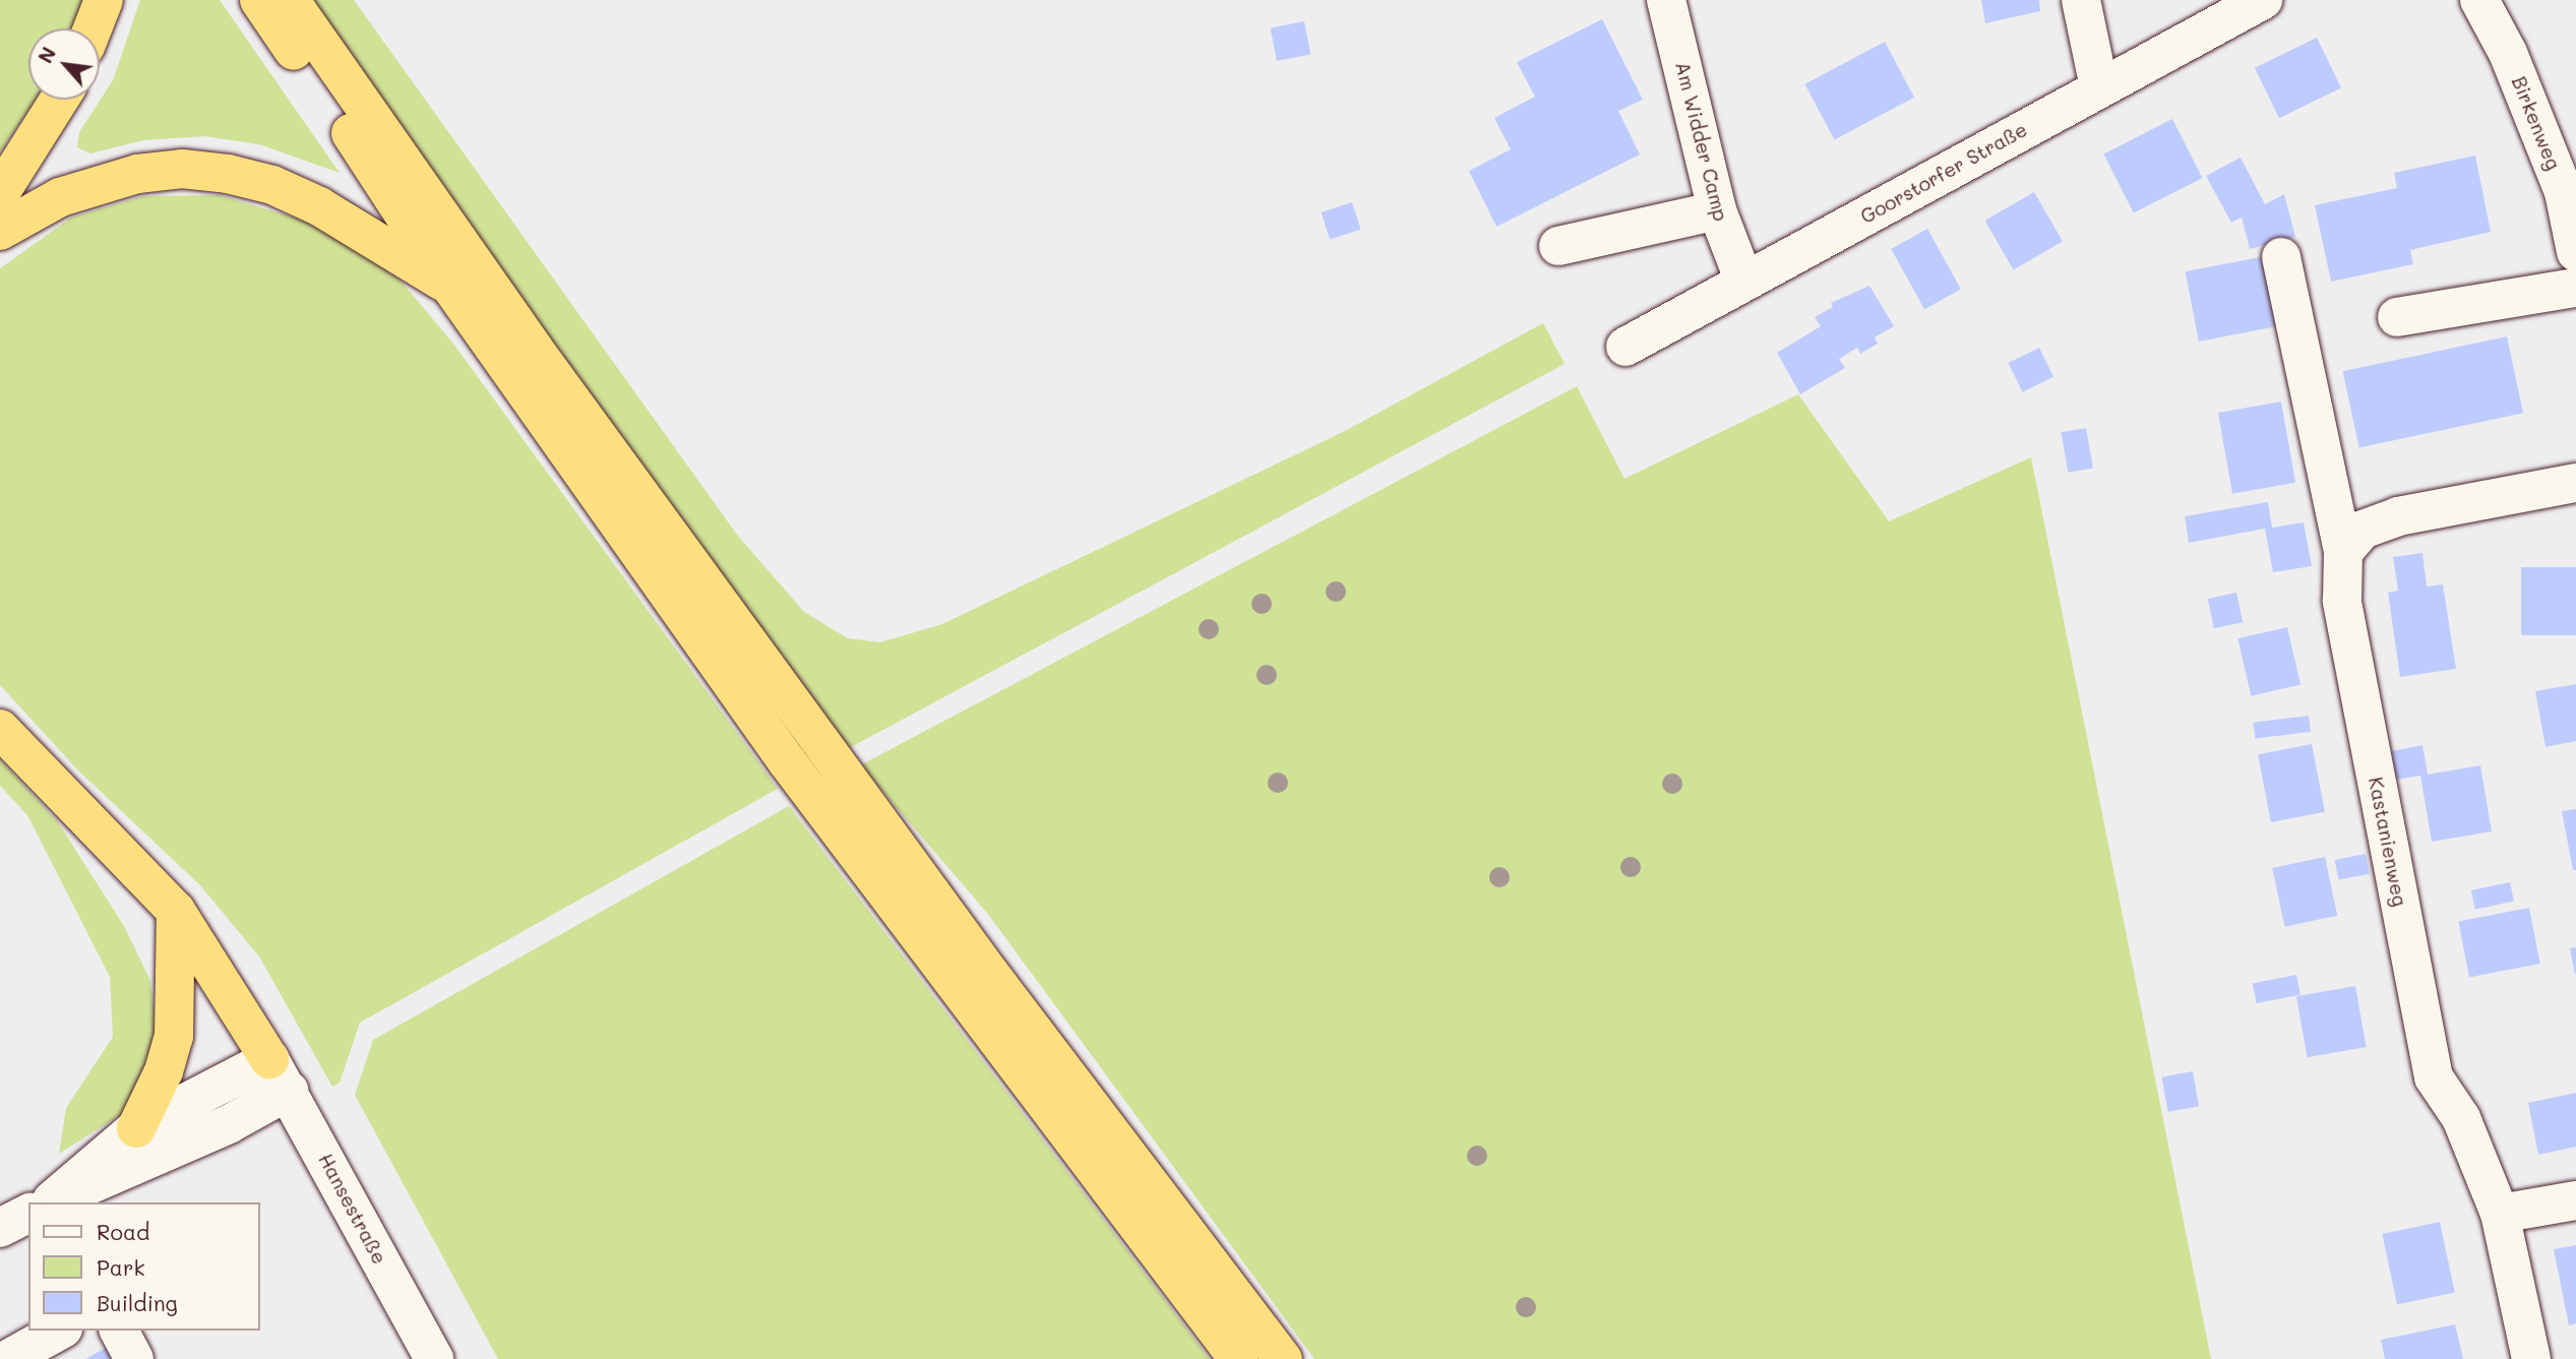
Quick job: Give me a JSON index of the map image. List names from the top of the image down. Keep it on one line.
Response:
{"streets":{"street":["Birkenweg","Am Widder Camp","Goorstorfer Straße","Kastanienweg","Hansestraße"]},"crossings":[["Am Widder Camp","Goorstorfer Straße"]],"legend":["Road","Park","Building"],"north":"top left"}
